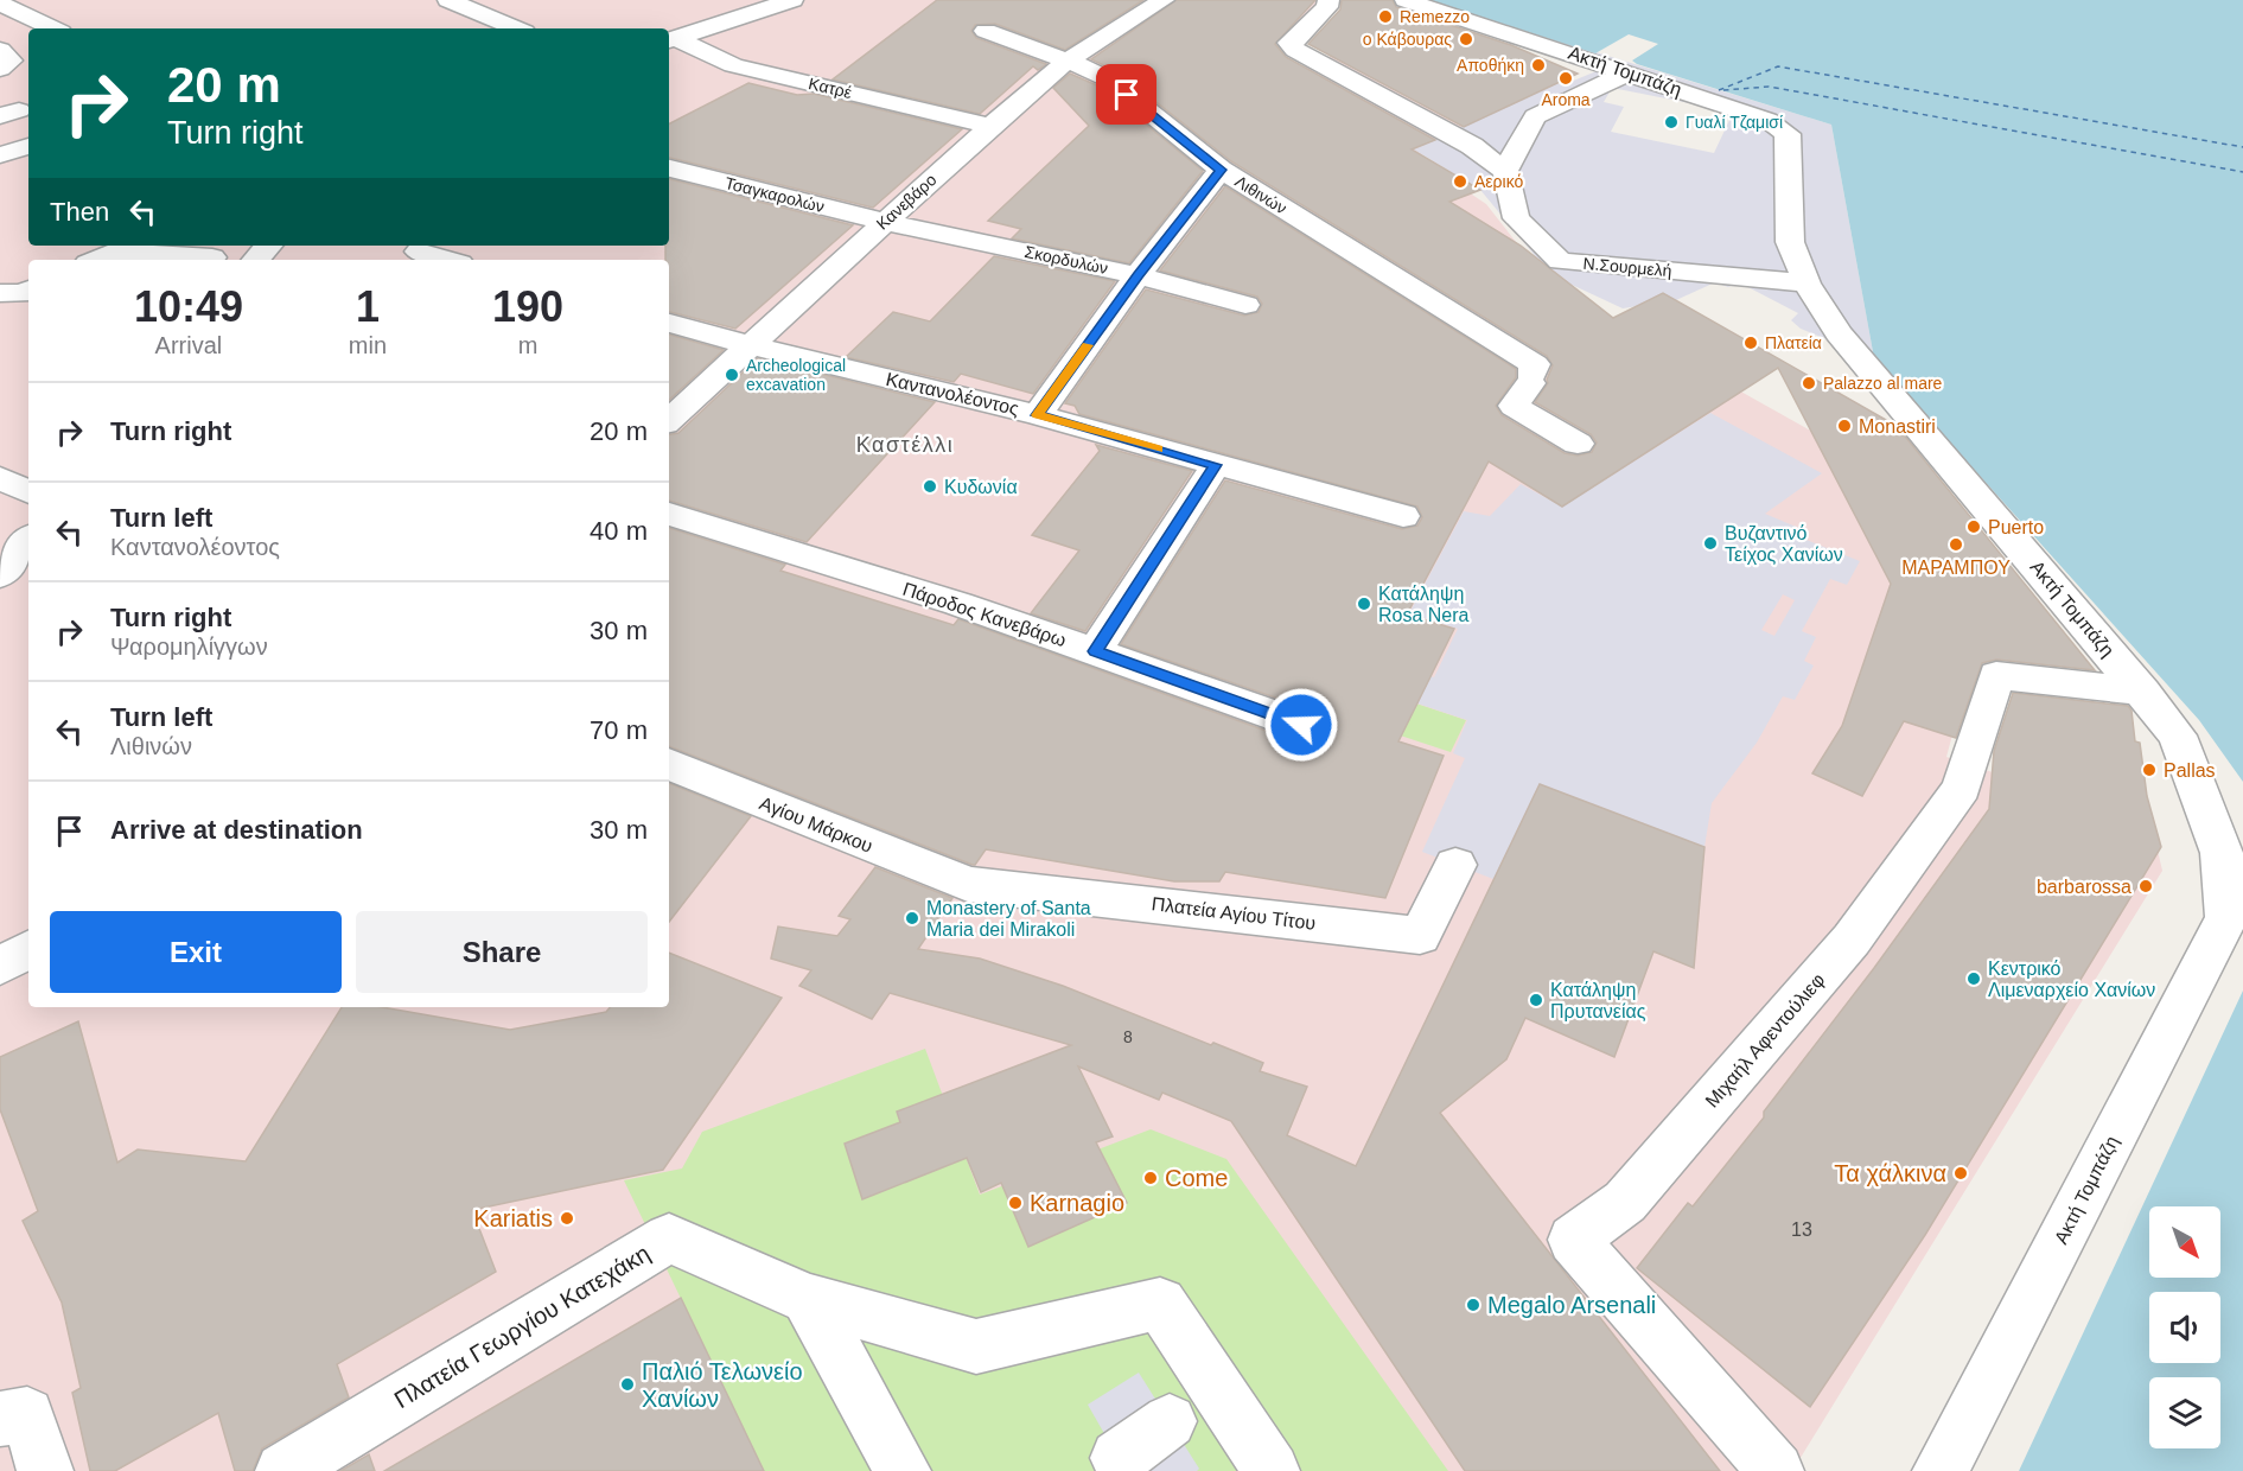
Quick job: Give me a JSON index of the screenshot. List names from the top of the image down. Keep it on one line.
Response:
{"streets":{"street":["Ακτή Τομπάζη","Κατρέ","Τσαγκαρολών","Λιθινών","Κανεβάρο","Σκορδυλών","Ν.Σουρμελή","Καντανολέοντος","Πάροδος Κανεβάρω","Αγίου Μάρκου","Πλατεία Αγίου Τίτου","Μιχαήλ Αφεντούλιεφ","Πλατεία Γεωργίου Κατεχάκη"]},"crossings":[["Ακτή Τομπάζη","Ν.Σουρμελή"],["Ακτή Τομπάζη","Μιχαήλ Αφεντούλιεφ"],["Κατρέ","Κανεβάρο"],["Τσαγκαρολών","Κανεβάρο"],["Τσαγκαρολών","Σκορδυλών"],["Λιθινών","Κανεβάρο"],["Κανεβάρο","Σκορδυλών"],["Κανεβάρο","Καντανολέοντος"],["Αγίου Μάρκου","Πλατεία Αγίου Τίτου"]],"districts":["Καστέλλι"],"places":["Remezzo","ο Κάβουρας","Αποθήκη","Aroma","Γυαλί Τζαμισί","Αερικό","Πλατεία","Archeological excavation","Palazzo al mare","Monastiri","Κυδωνία","Puerto","Βυζαντινό Τείχος Χανίων","ΜΑΡΑΜΠΟΥ","Κατάληψη Rosa Nera","Pallas","barbarossa","Monastery of Santa Maria dei Mirakoli","Κεντρικό Λιμεναρχείο Χανίων","Κατάληψη Πρυτανείας","Τα χάλκινα","Come","Karnagio","Kariatis","Megalo Arsenali","Παλιό Τελωνείο Χανίων"],"house_numbers":["8","13"],"north":"bottom right","page":{"turn":["20 m","Turn right"],"then":"Then","eta":["10:49","Arrival","1","min","190","m"],"list":[{"name":"Turn right","value":"20 m"},{"name":"Turn left","note":"Καντανολέοντος","value":"40 m"},{"name":"Turn right","note":"Ψαρομηλίγγων","value":"30 m"},{"name":"Turn left","note":"Λιθινών","value":"70 m"},{"name":"Arrive at destination","value":"30 m"}],"buttons":["Exit","Share"]}}
